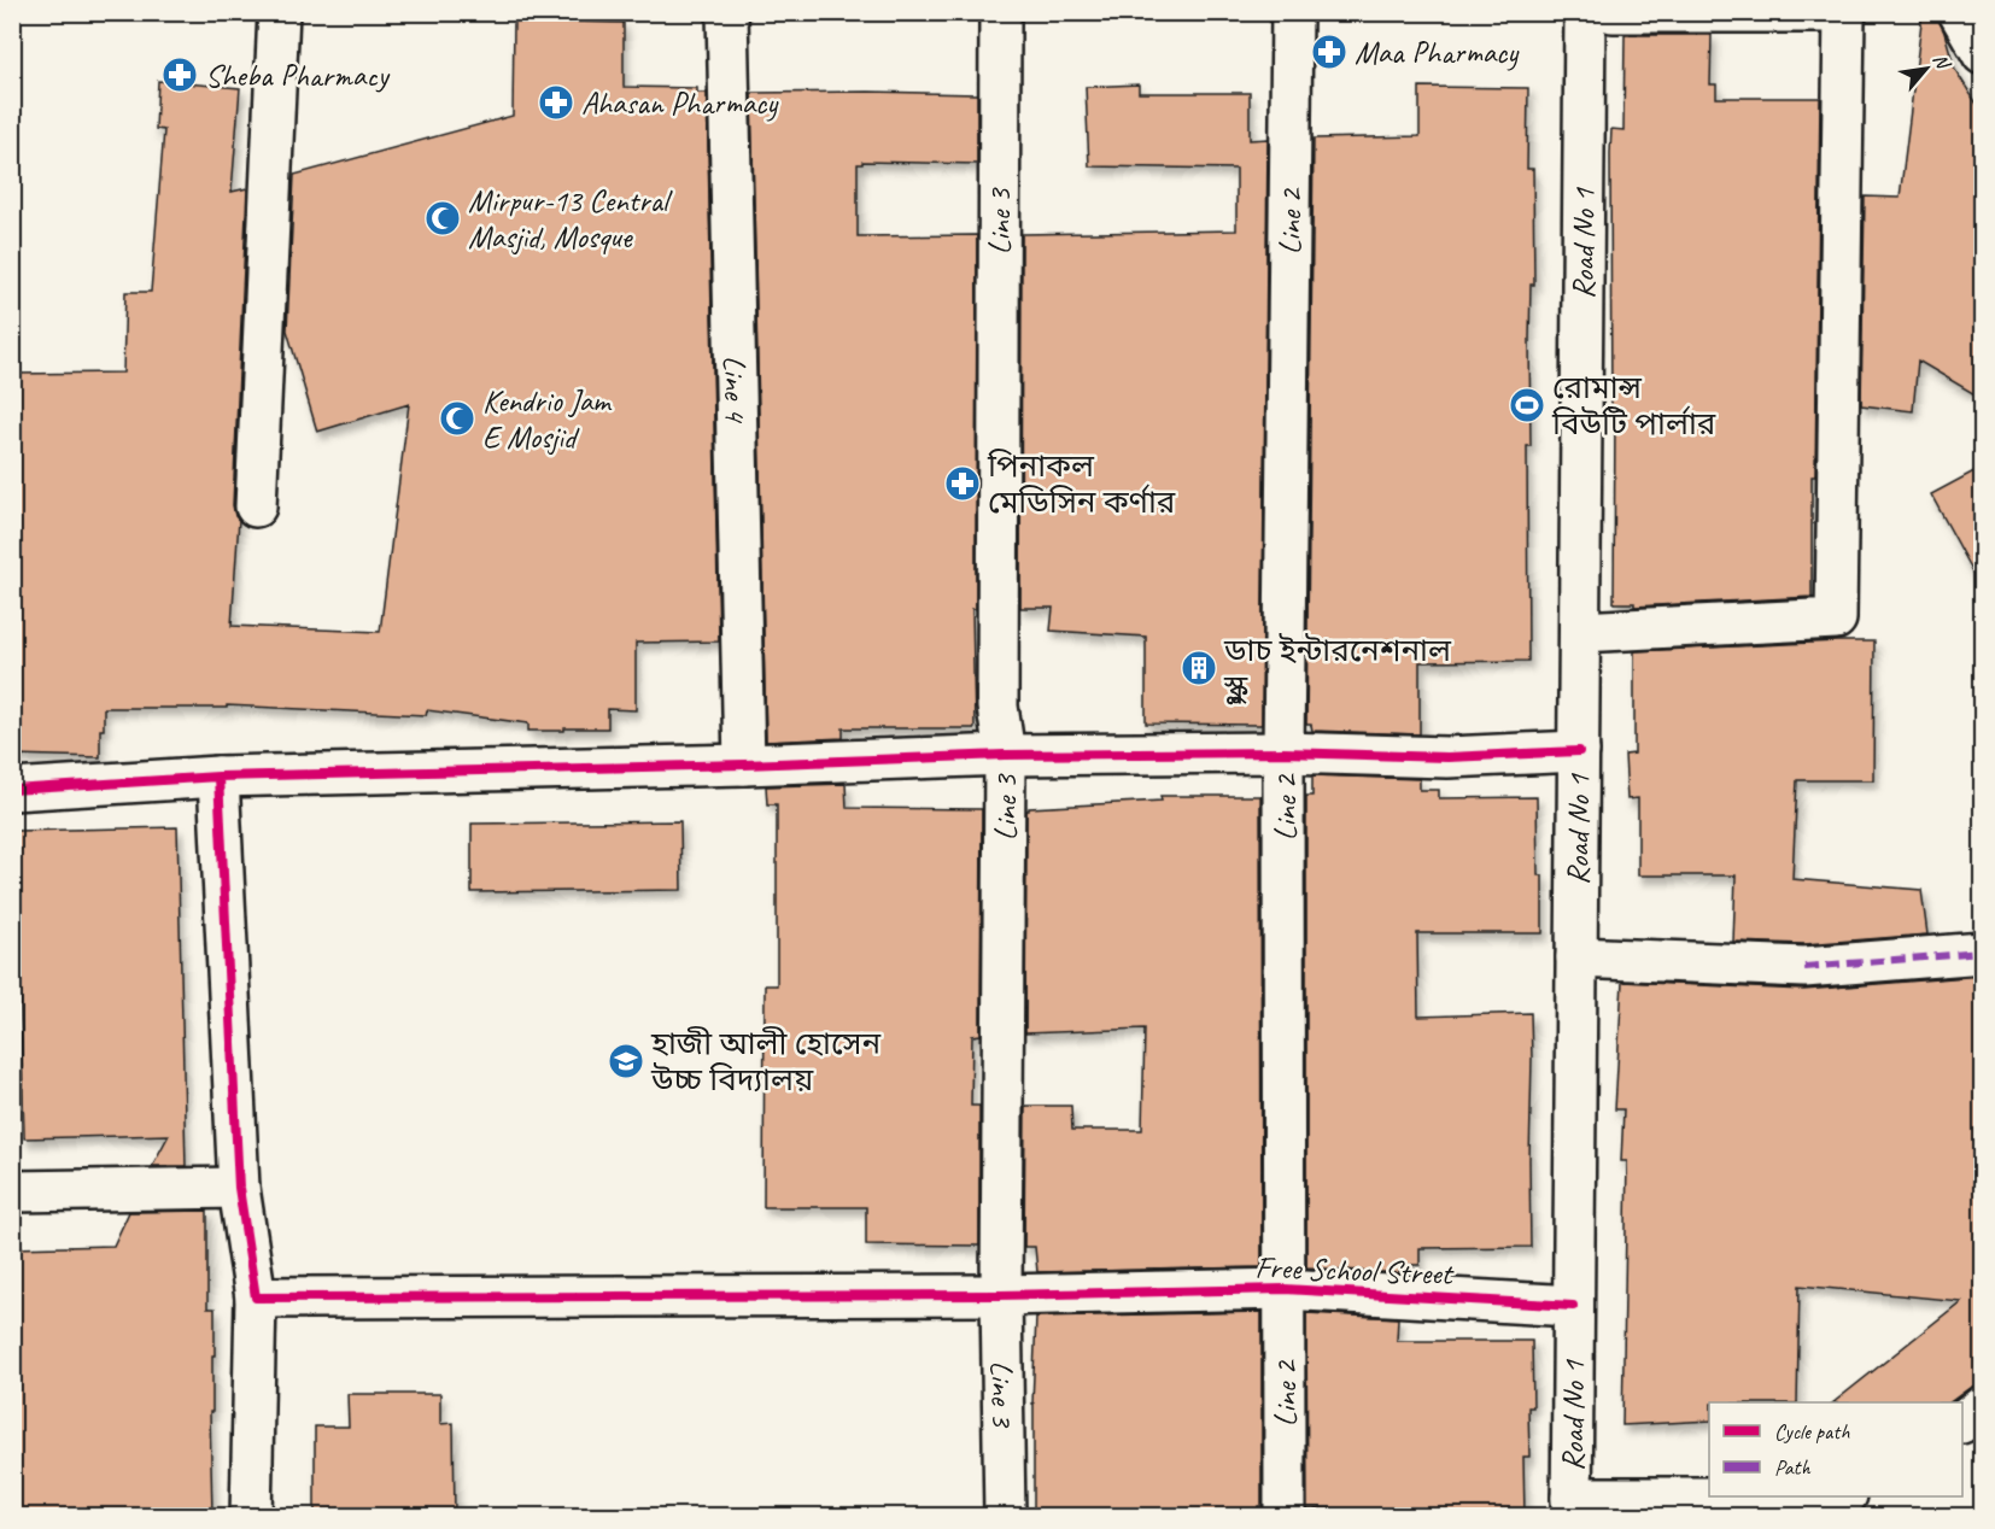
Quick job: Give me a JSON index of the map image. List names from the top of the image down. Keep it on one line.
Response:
{"streets":{"street":["Line 3","Line 2","Road No 1","Line 4","Free School Street"]},"crossings":[["Line 3","Free School Street"],["Line 2","Free School Street"],["Road No 1","Free School Street"]],"places":{"pharmacy":["Maa Pharmacy","Sheba Pharmacy","Ahasan Pharmacy","পিনাকল মেডিসিন কর্ণার"],"mosque":["Mirpur-13 Central Masjid, Mosque","Kendrio Jam E Mosjid"],"sports":["রোমান্স বিউটি পার্লার"],"building":["ডাচ ইন্টারনেশনাল স্কুল"],"school or university":["হাজী আলী হোসেন উচ্চ বিদ্যালয়"]},"legend":["Cycle path","Path"],"north":"top right"}
